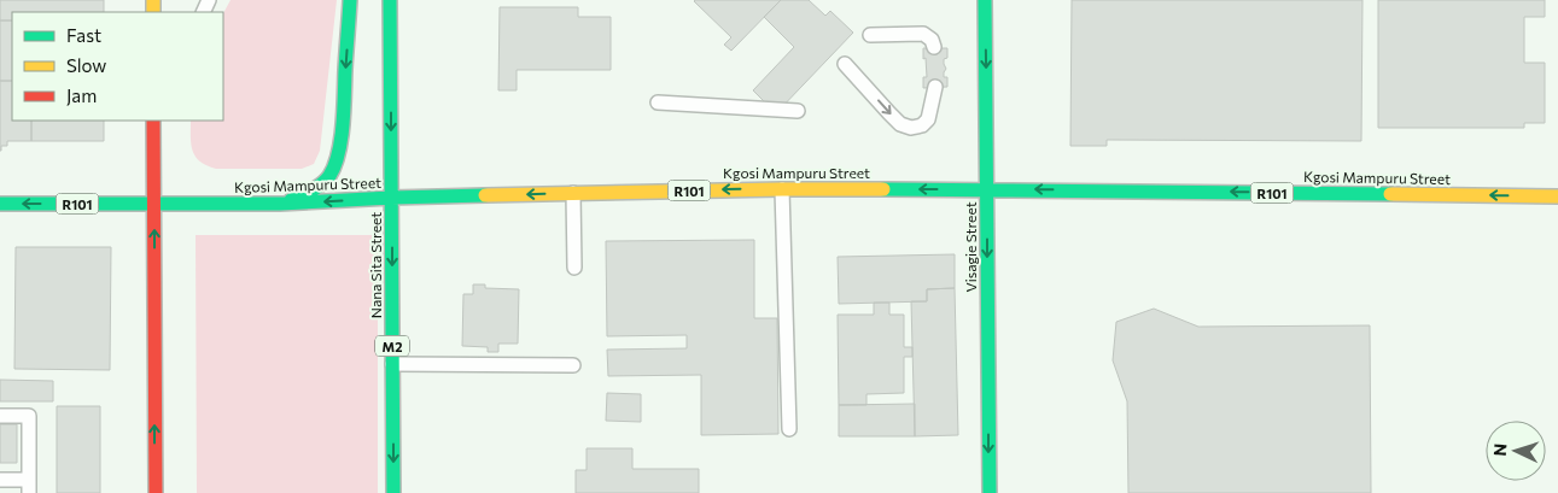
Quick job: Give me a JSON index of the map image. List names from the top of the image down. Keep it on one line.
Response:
{"streets":{"main road":["Kgosi Mampuru Street","R101","Visagie Street","Nana Sita Street","M2"]},"crossings":[["Kgosi Mampuru Street","Visagie Street"],["Kgosi Mampuru Street","Nana Sita Street"]],"one_way":["Kgosi Mampuru Street","Visagie Street","Nana Sita Street"],"legend":["Fast","Slow","Jam"],"north":"left"}
